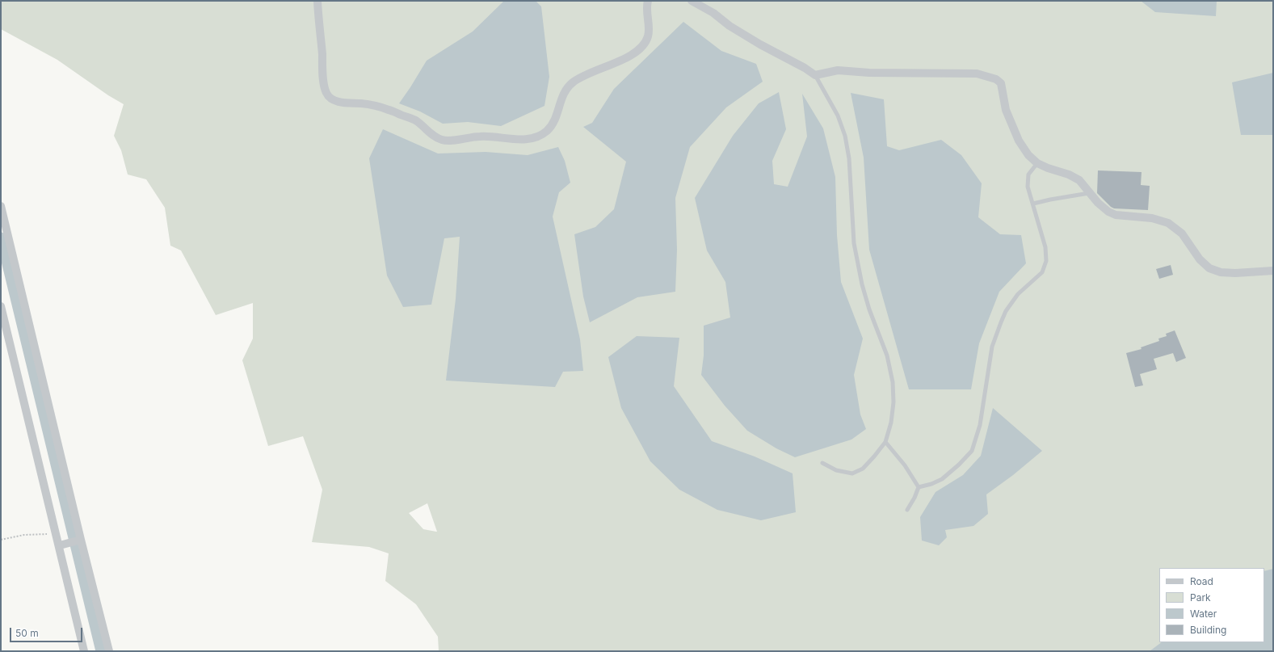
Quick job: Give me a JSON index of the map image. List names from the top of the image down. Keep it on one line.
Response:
{"legend":["Road","Park","Water","Building"],"scale_bar":"50 m"}
